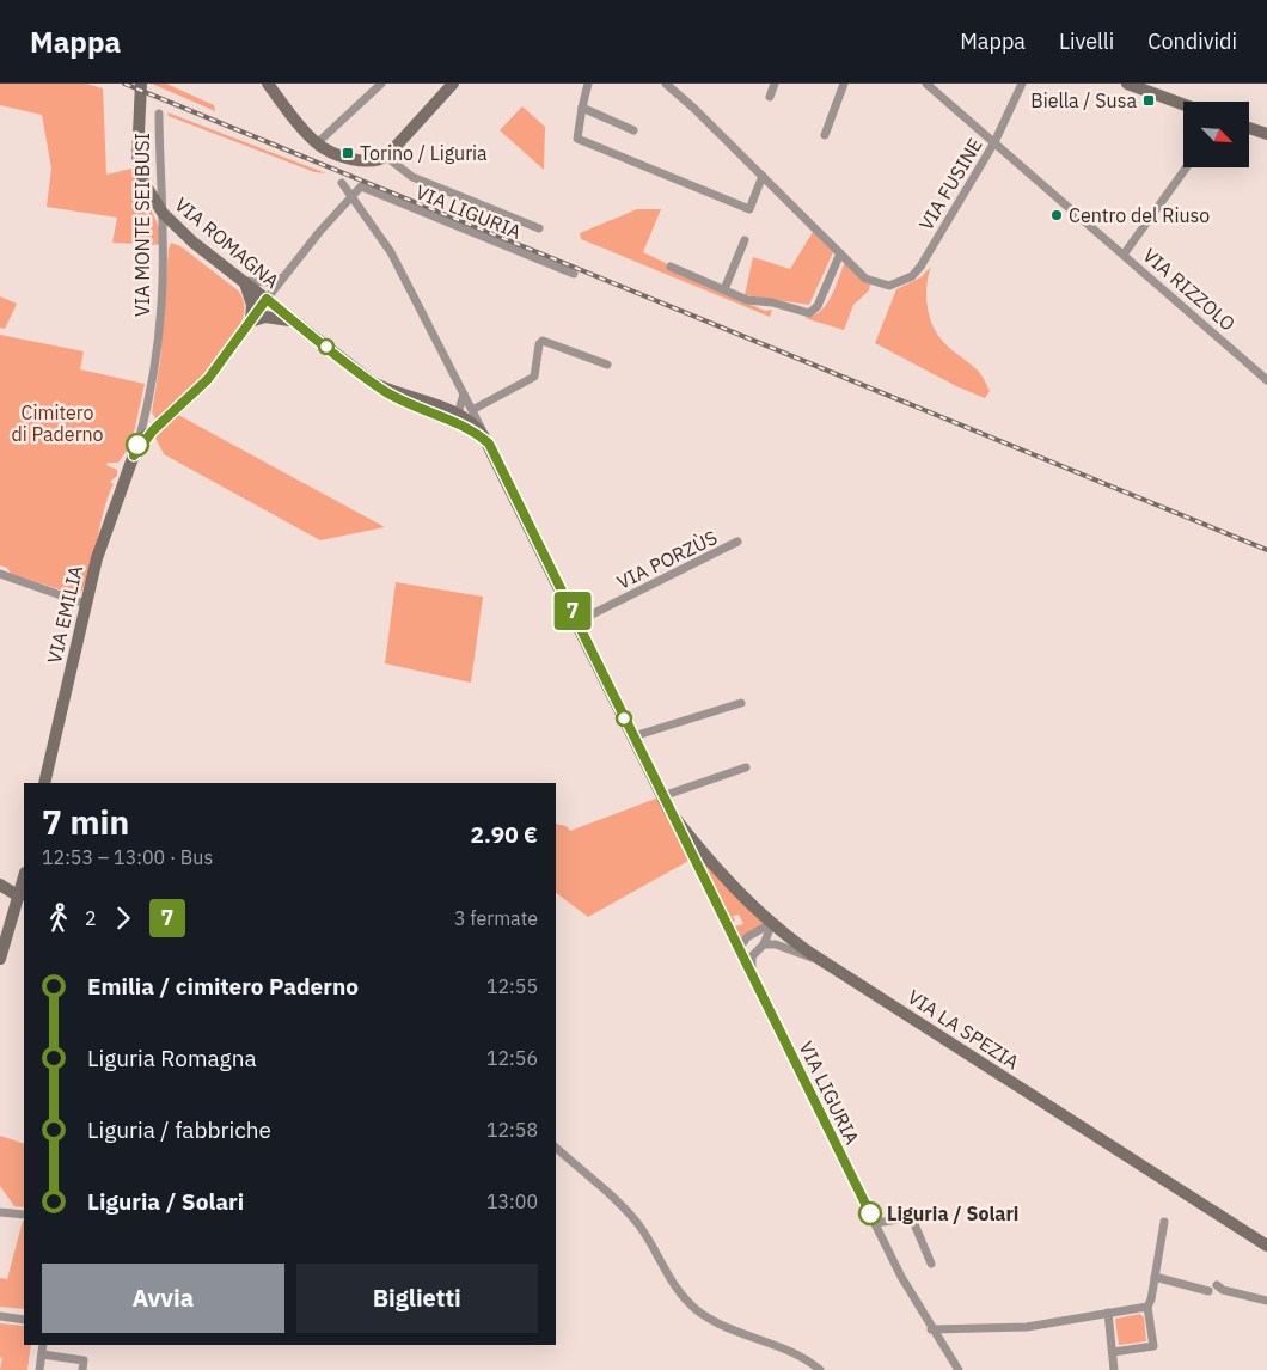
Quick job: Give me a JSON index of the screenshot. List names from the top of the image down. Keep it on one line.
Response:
{"streets":{"main road":["VIA LIGURIA","VIA ROMAGNA","VIA EMILIA","VIA LA SPEZIA"],"street":["VIA FUSINE","VIA MONTE SEI BUSI","VIA RIZZOLO","VIA PORZÙS"]},"crossings":[["VIA FUSINE","VIA RIZZOLO"],["VIA LIGURIA","VIA ROMAGNA"],["VIA LIGURIA","VIA PORZÙS"],["VIA LIGURIA","VIA EMILIA"],["VIA LIGURIA","VIA LA SPEZIA"],["VIA MONTE SEI BUSI","VIA ROMAGNA"],["VIA MONTE SEI BUSI","VIA EMILIA"],["VIA ROMAGNA","VIA EMILIA"]],"parks":["Cimitero di Paderno"],"places":{"transit":["Biella / Susa","Torino / Liguria"],"other":["Centro del Riuso","Liguria / Solari"]},"lines":["bus line 7"],"north":"bottom right","page":{"header":"Mappa","nav":["Mappa","Livelli","Condividi"],"on_map":"7","heading":["7 min","12:53 – 13:00 · Bus","2.90 €"],"legs":["2","7","3 fermate"],"list":[{"name":"Emilia / cimitero Paderno","value":"12:55"},{"name":"Liguria Romagna","value":"12:56"},{"name":"Liguria / fabbriche","value":"12:58"},{"name":"Liguria / Solari","value":"13:00"}],"buttons":["Avvia","Biglietti"]}}
